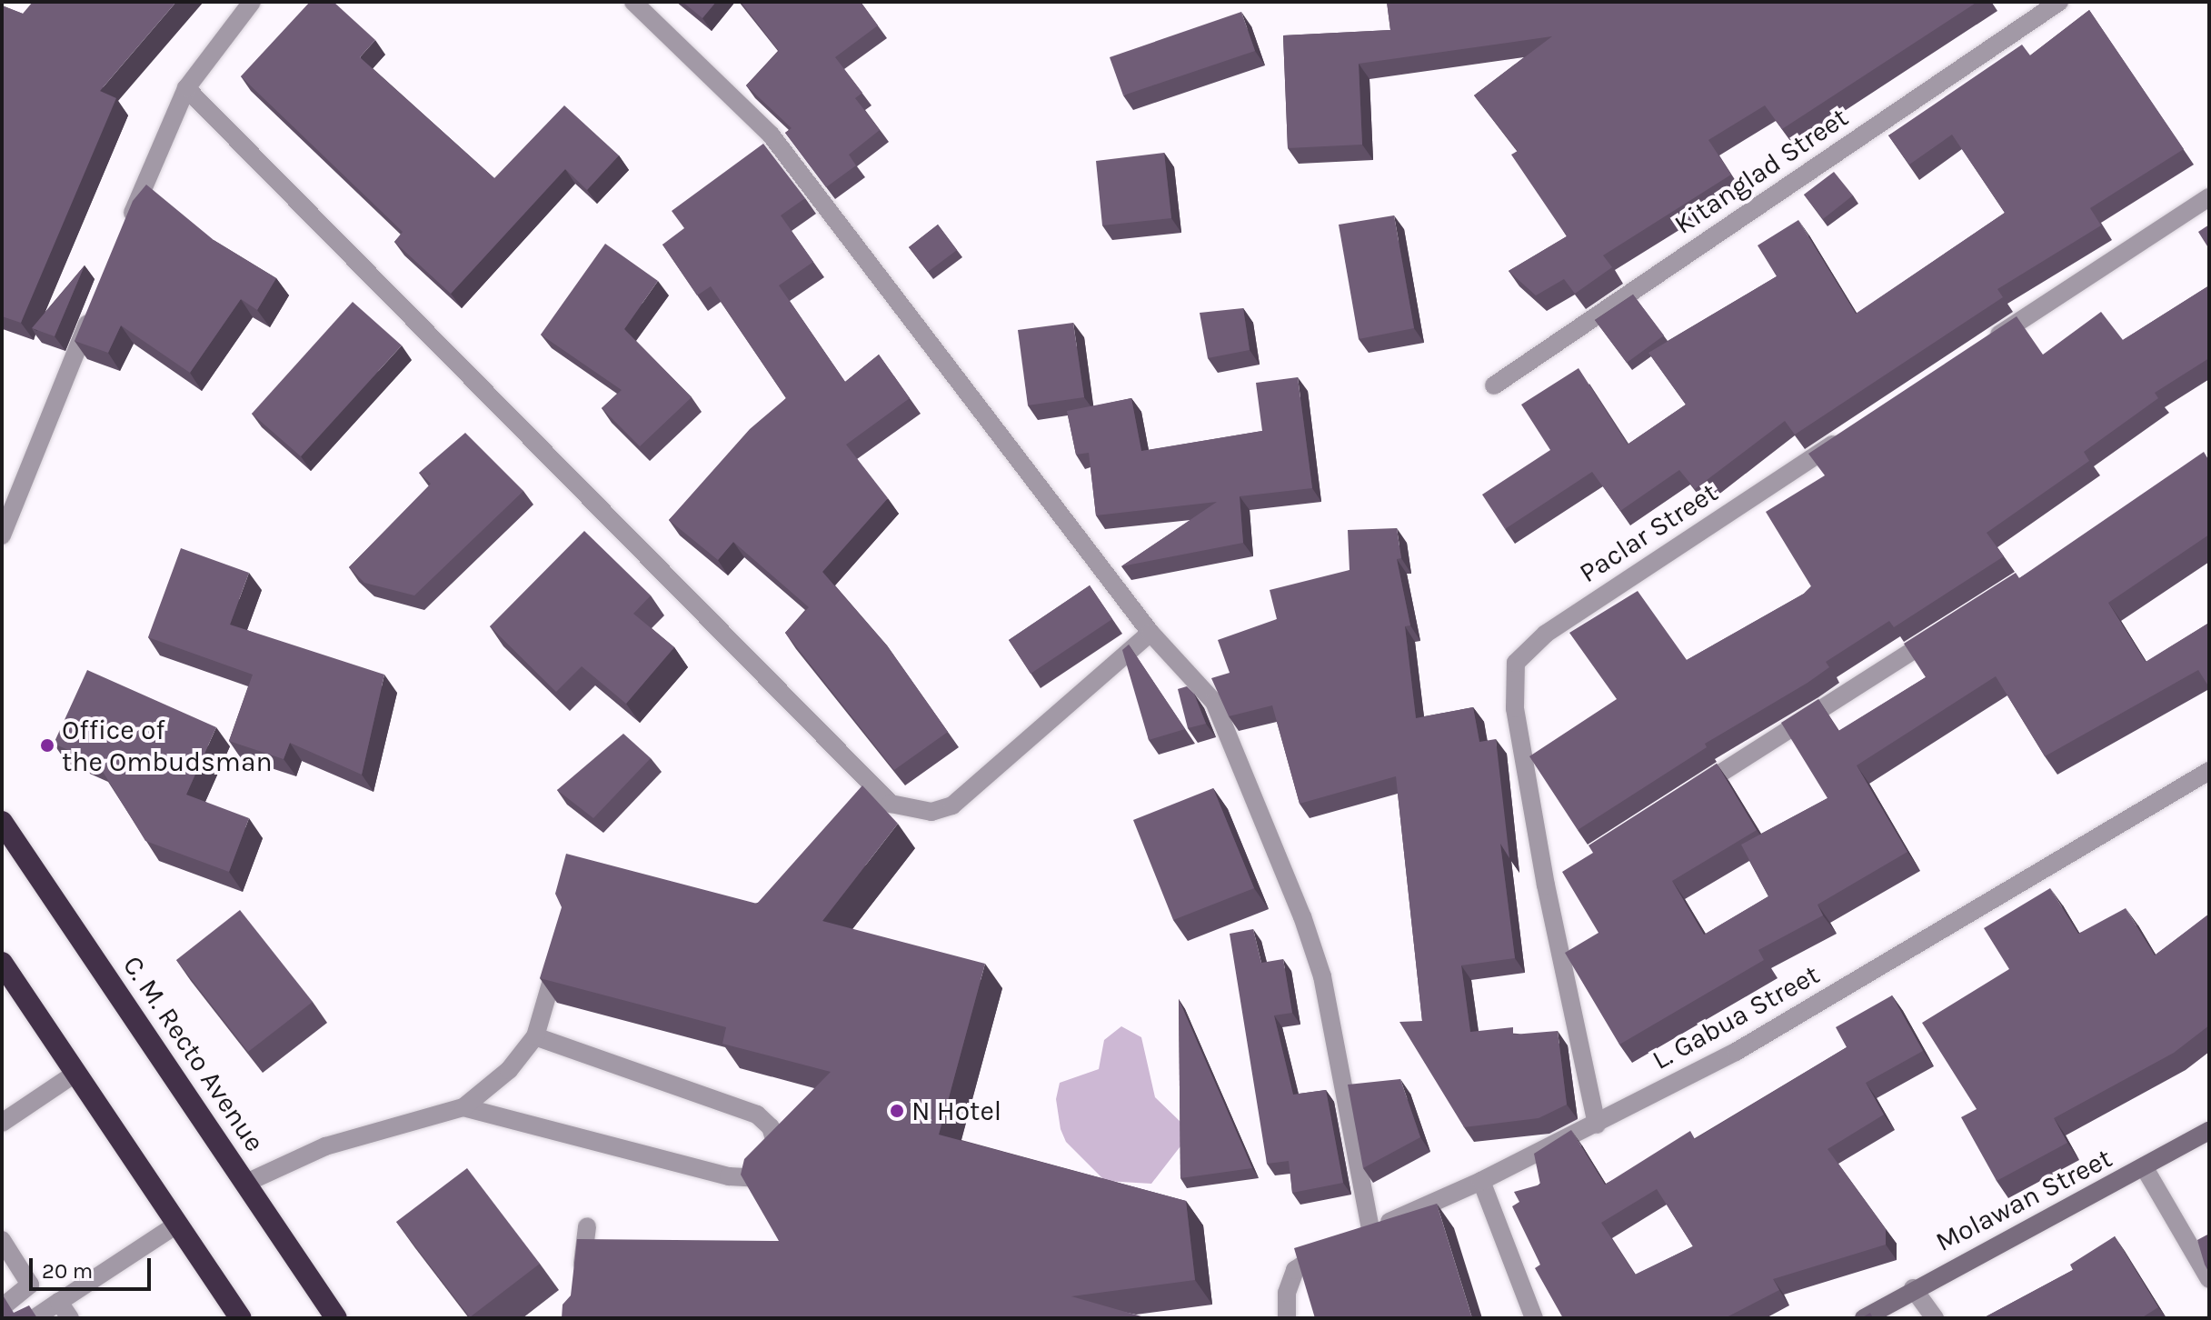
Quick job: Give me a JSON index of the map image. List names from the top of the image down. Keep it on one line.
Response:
{"streets":{"highway":["C. M. Recto Avenue"],"street":["Kitanglad Street","Paclar Street","L. Gabua Street","Molawan Street"]},"crossings":[["Paclar Street","L. Gabua Street"]],"places":["Office of the Ombudsman","N Hotel"],"scale_bar":"20 m"}
